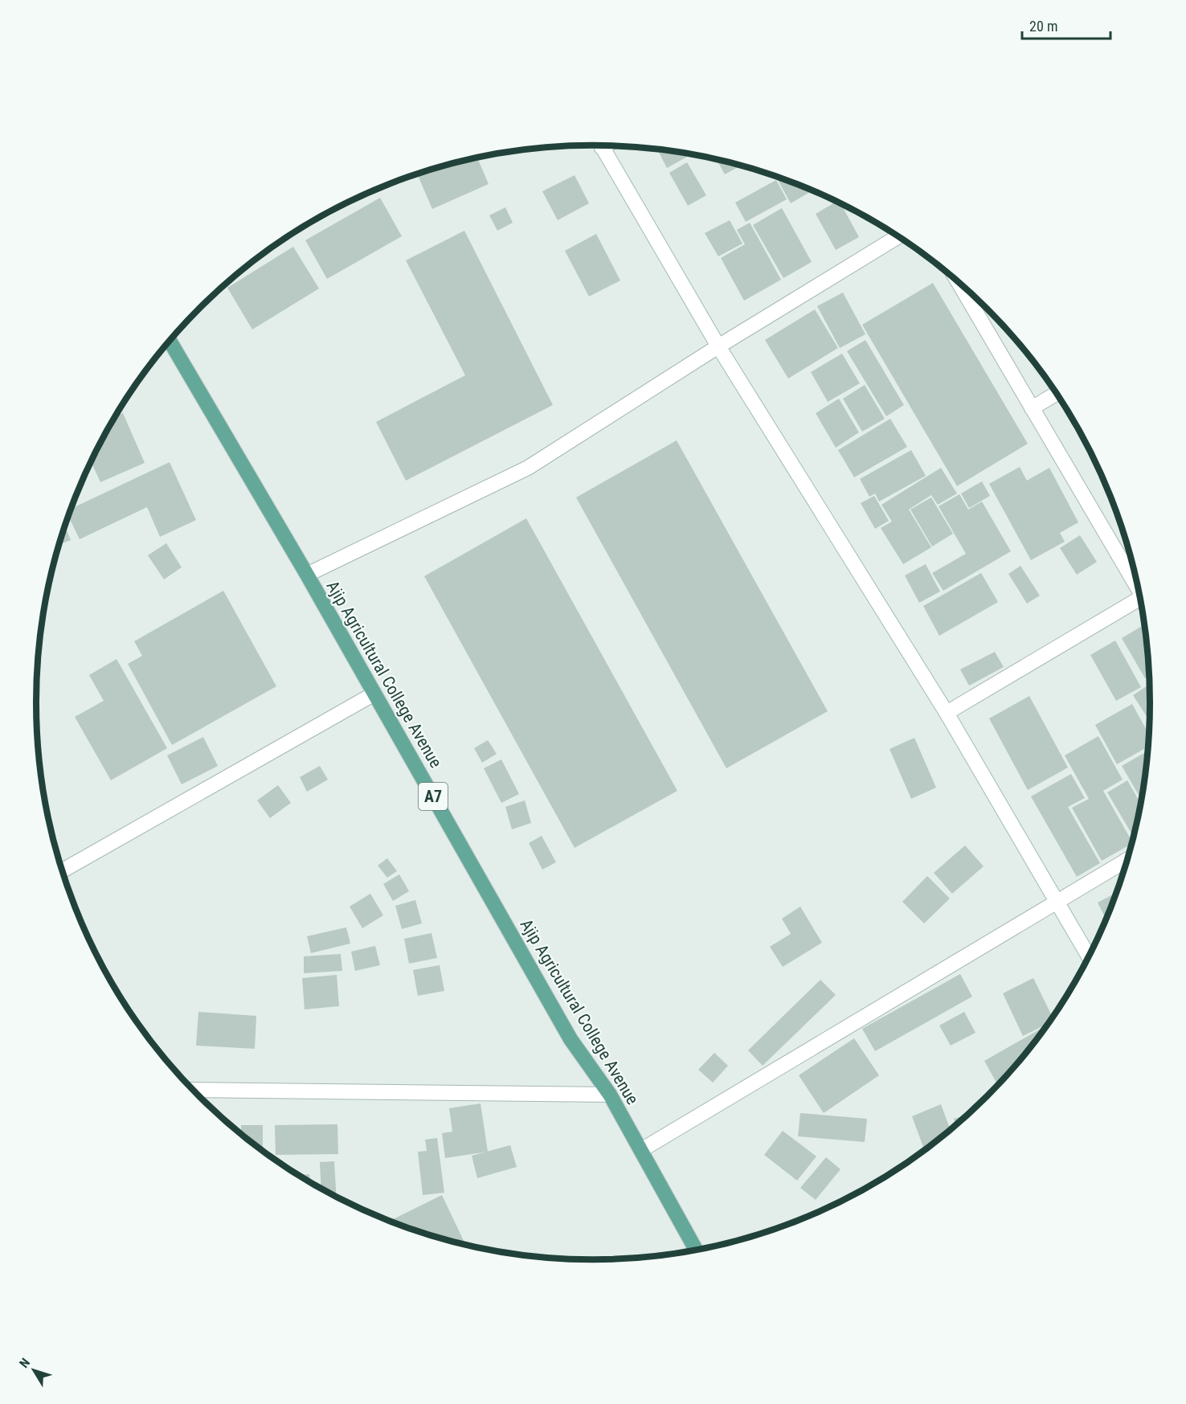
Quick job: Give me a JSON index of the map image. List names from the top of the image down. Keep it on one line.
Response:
{"streets":{"main road":["Ajip Agricultural College Avenue","A7"]},"scale_bar":"20 m","north":"top left"}
